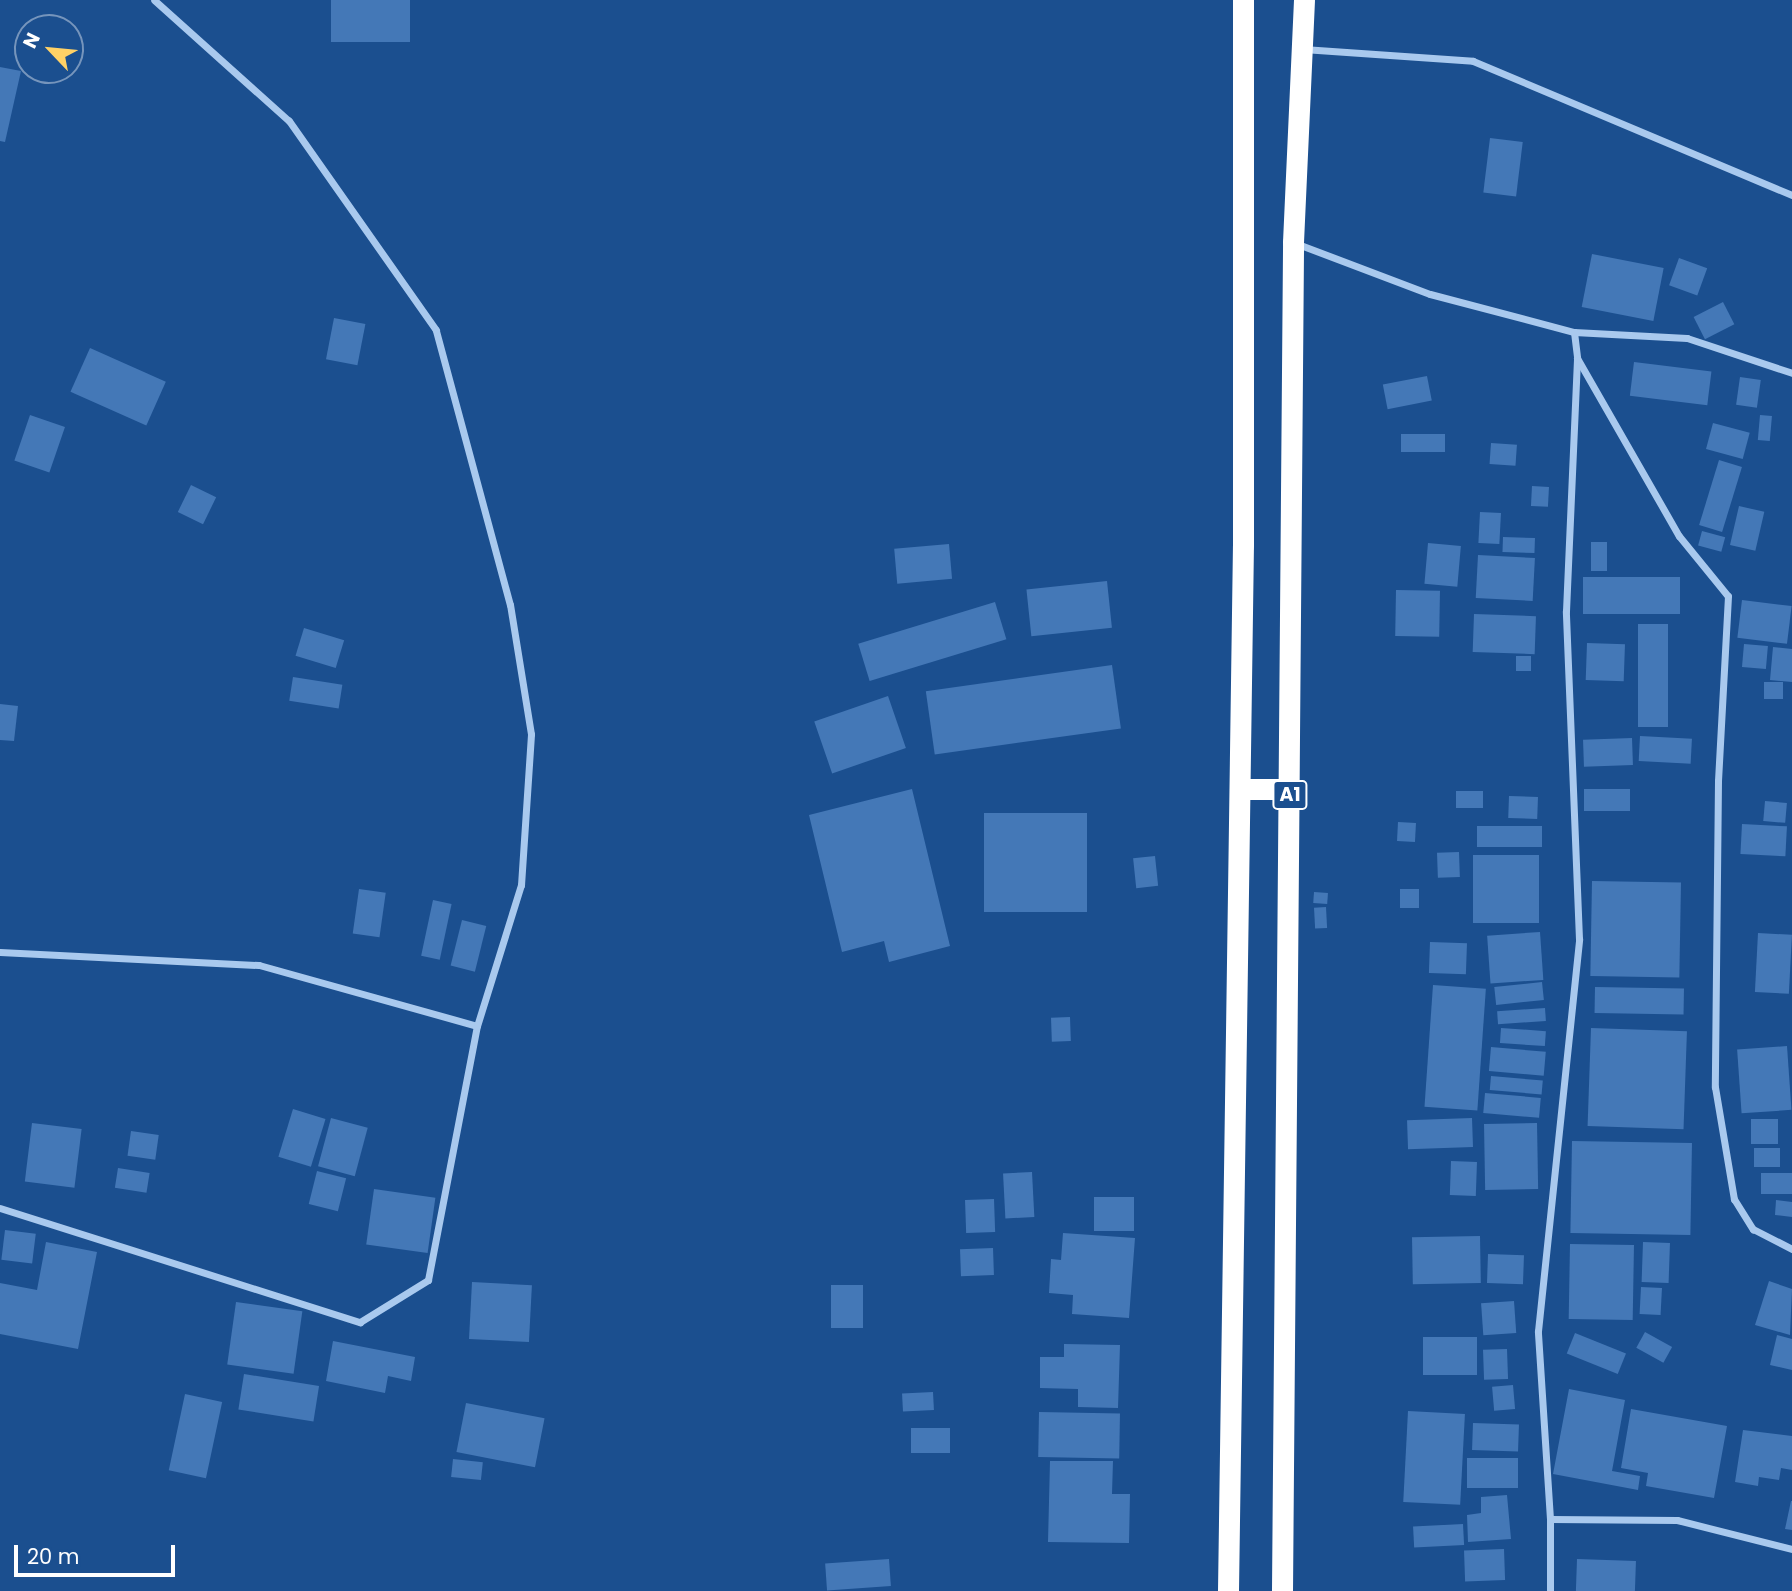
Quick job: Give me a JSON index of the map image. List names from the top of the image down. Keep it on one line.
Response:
{"streets":{"highway":["A1"]},"scale_bar":"20 m","north":"top left"}
